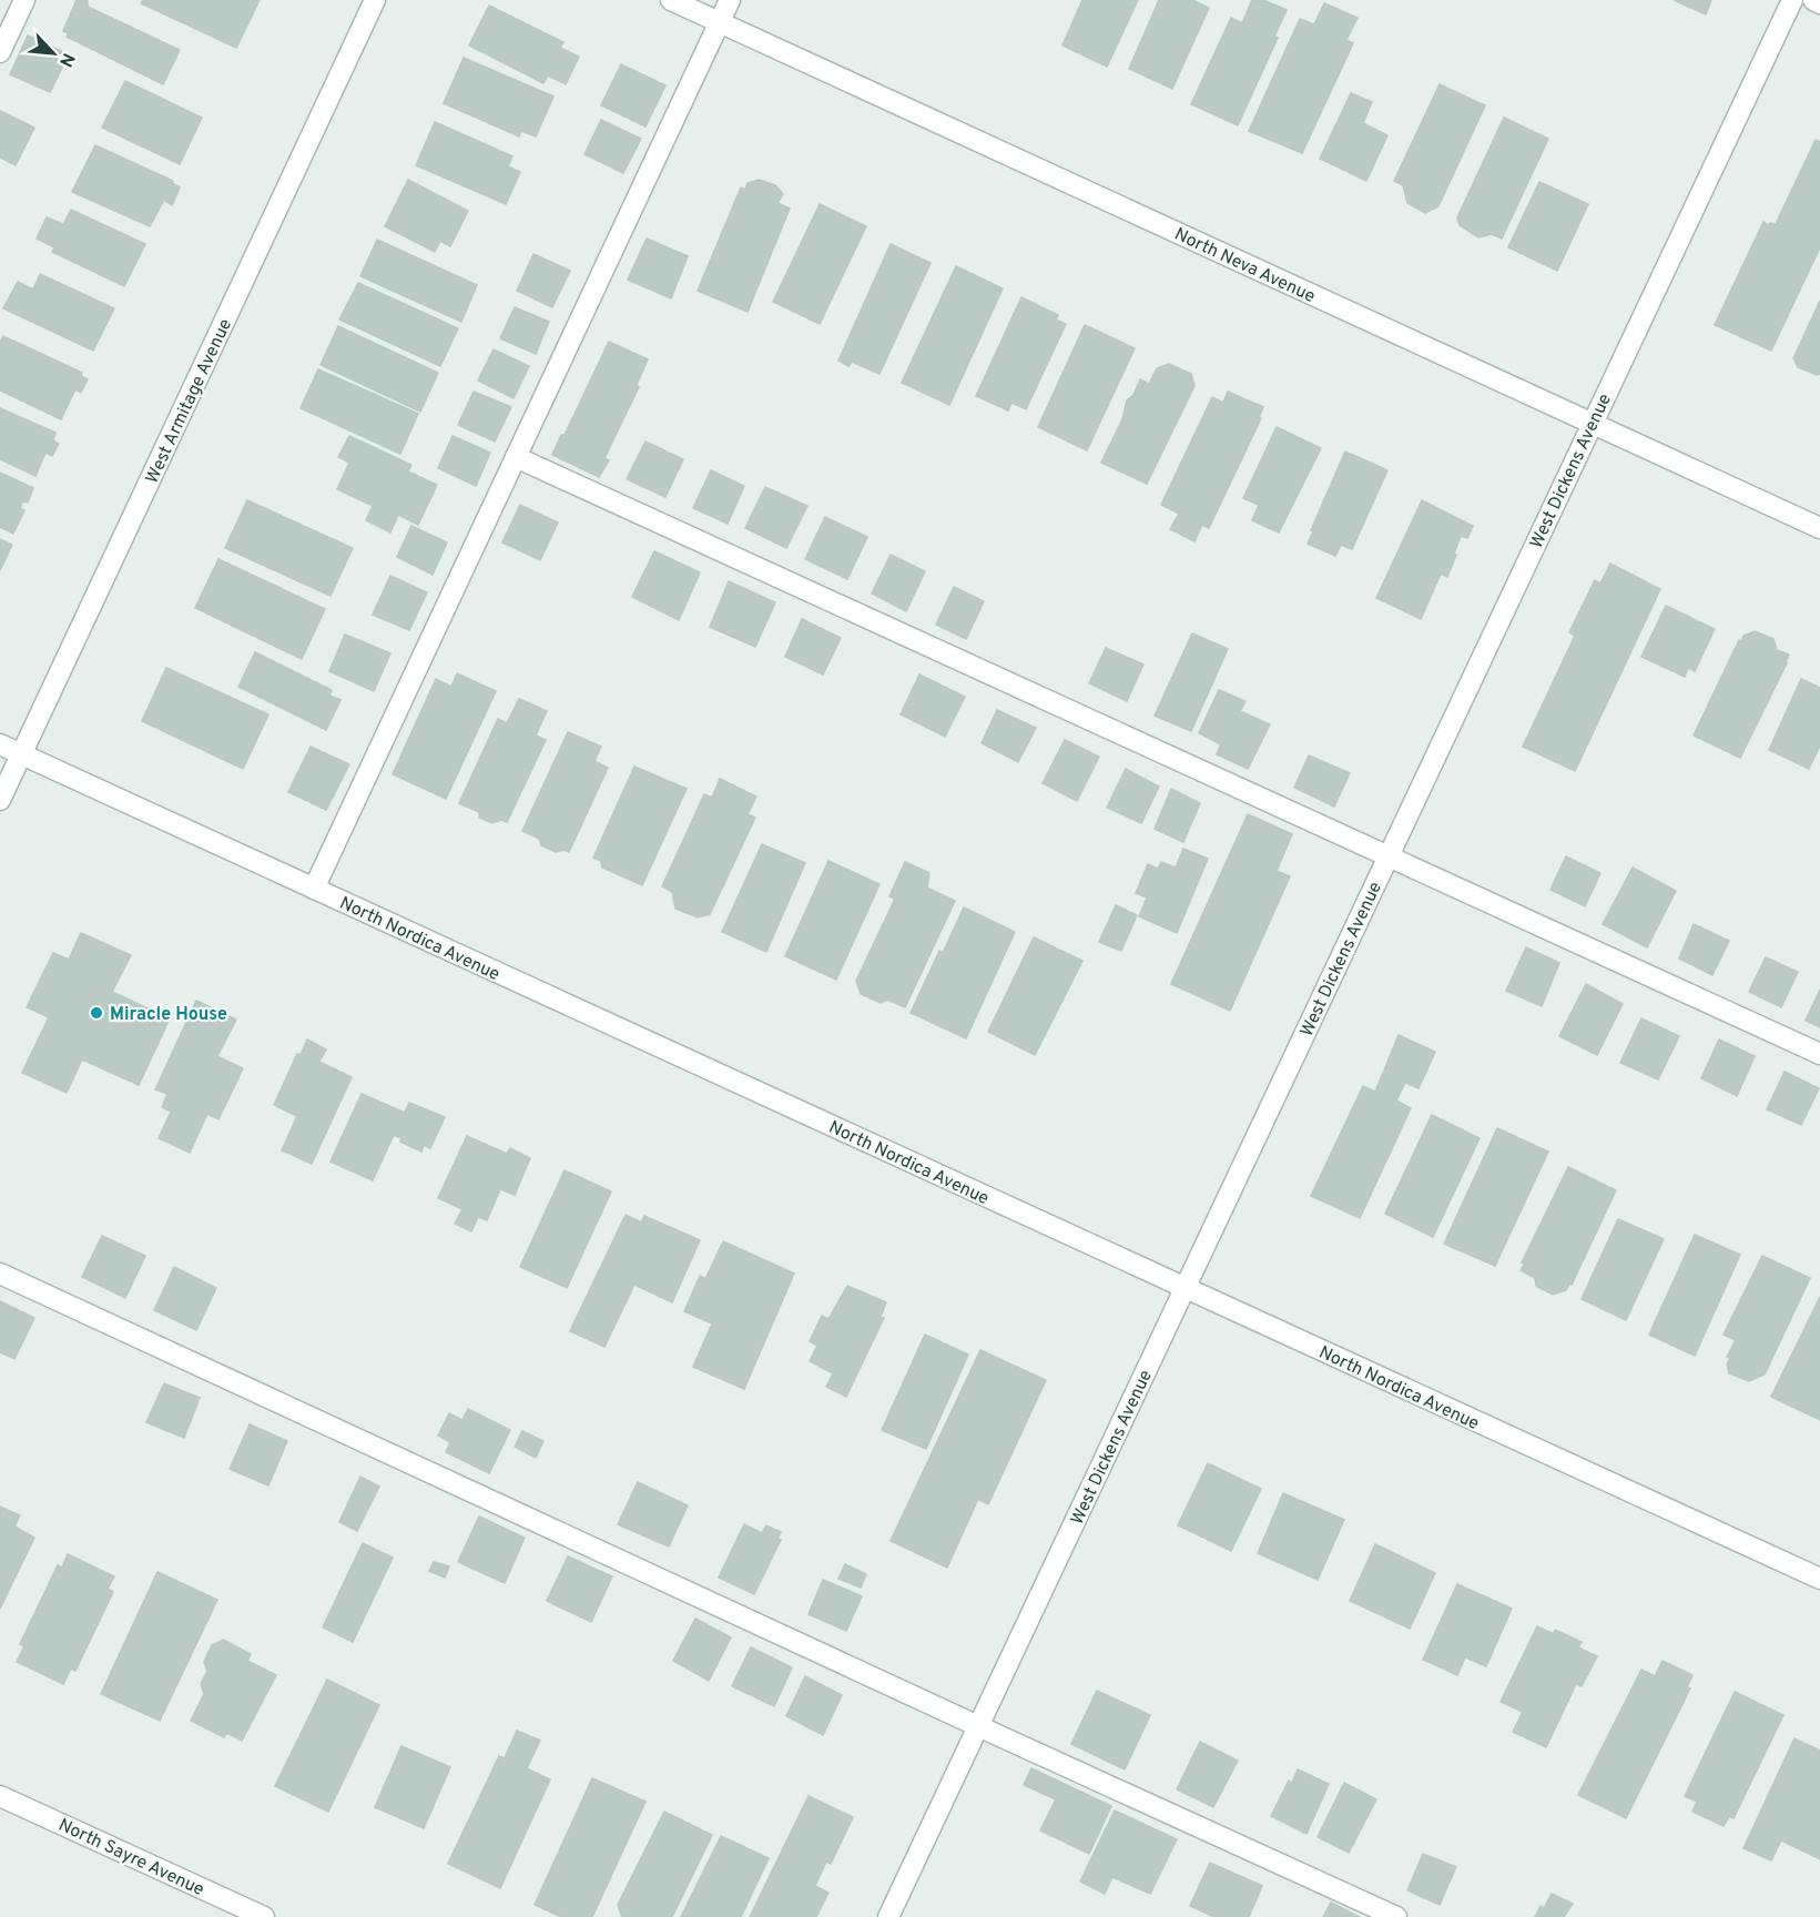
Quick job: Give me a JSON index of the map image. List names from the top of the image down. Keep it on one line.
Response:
{"streets":{"street":["North Neva Avenue","West Armitage Avenue","West Dickens Avenue","North Nordica Avenue","North Sayre Avenue"]},"crossings":[["North Neva Avenue","West Dickens Avenue"],["West Armitage Avenue","North Nordica Avenue"],["West Dickens Avenue","North Nordica Avenue"]],"places":["Miracle House"],"north":"bottom right"}
